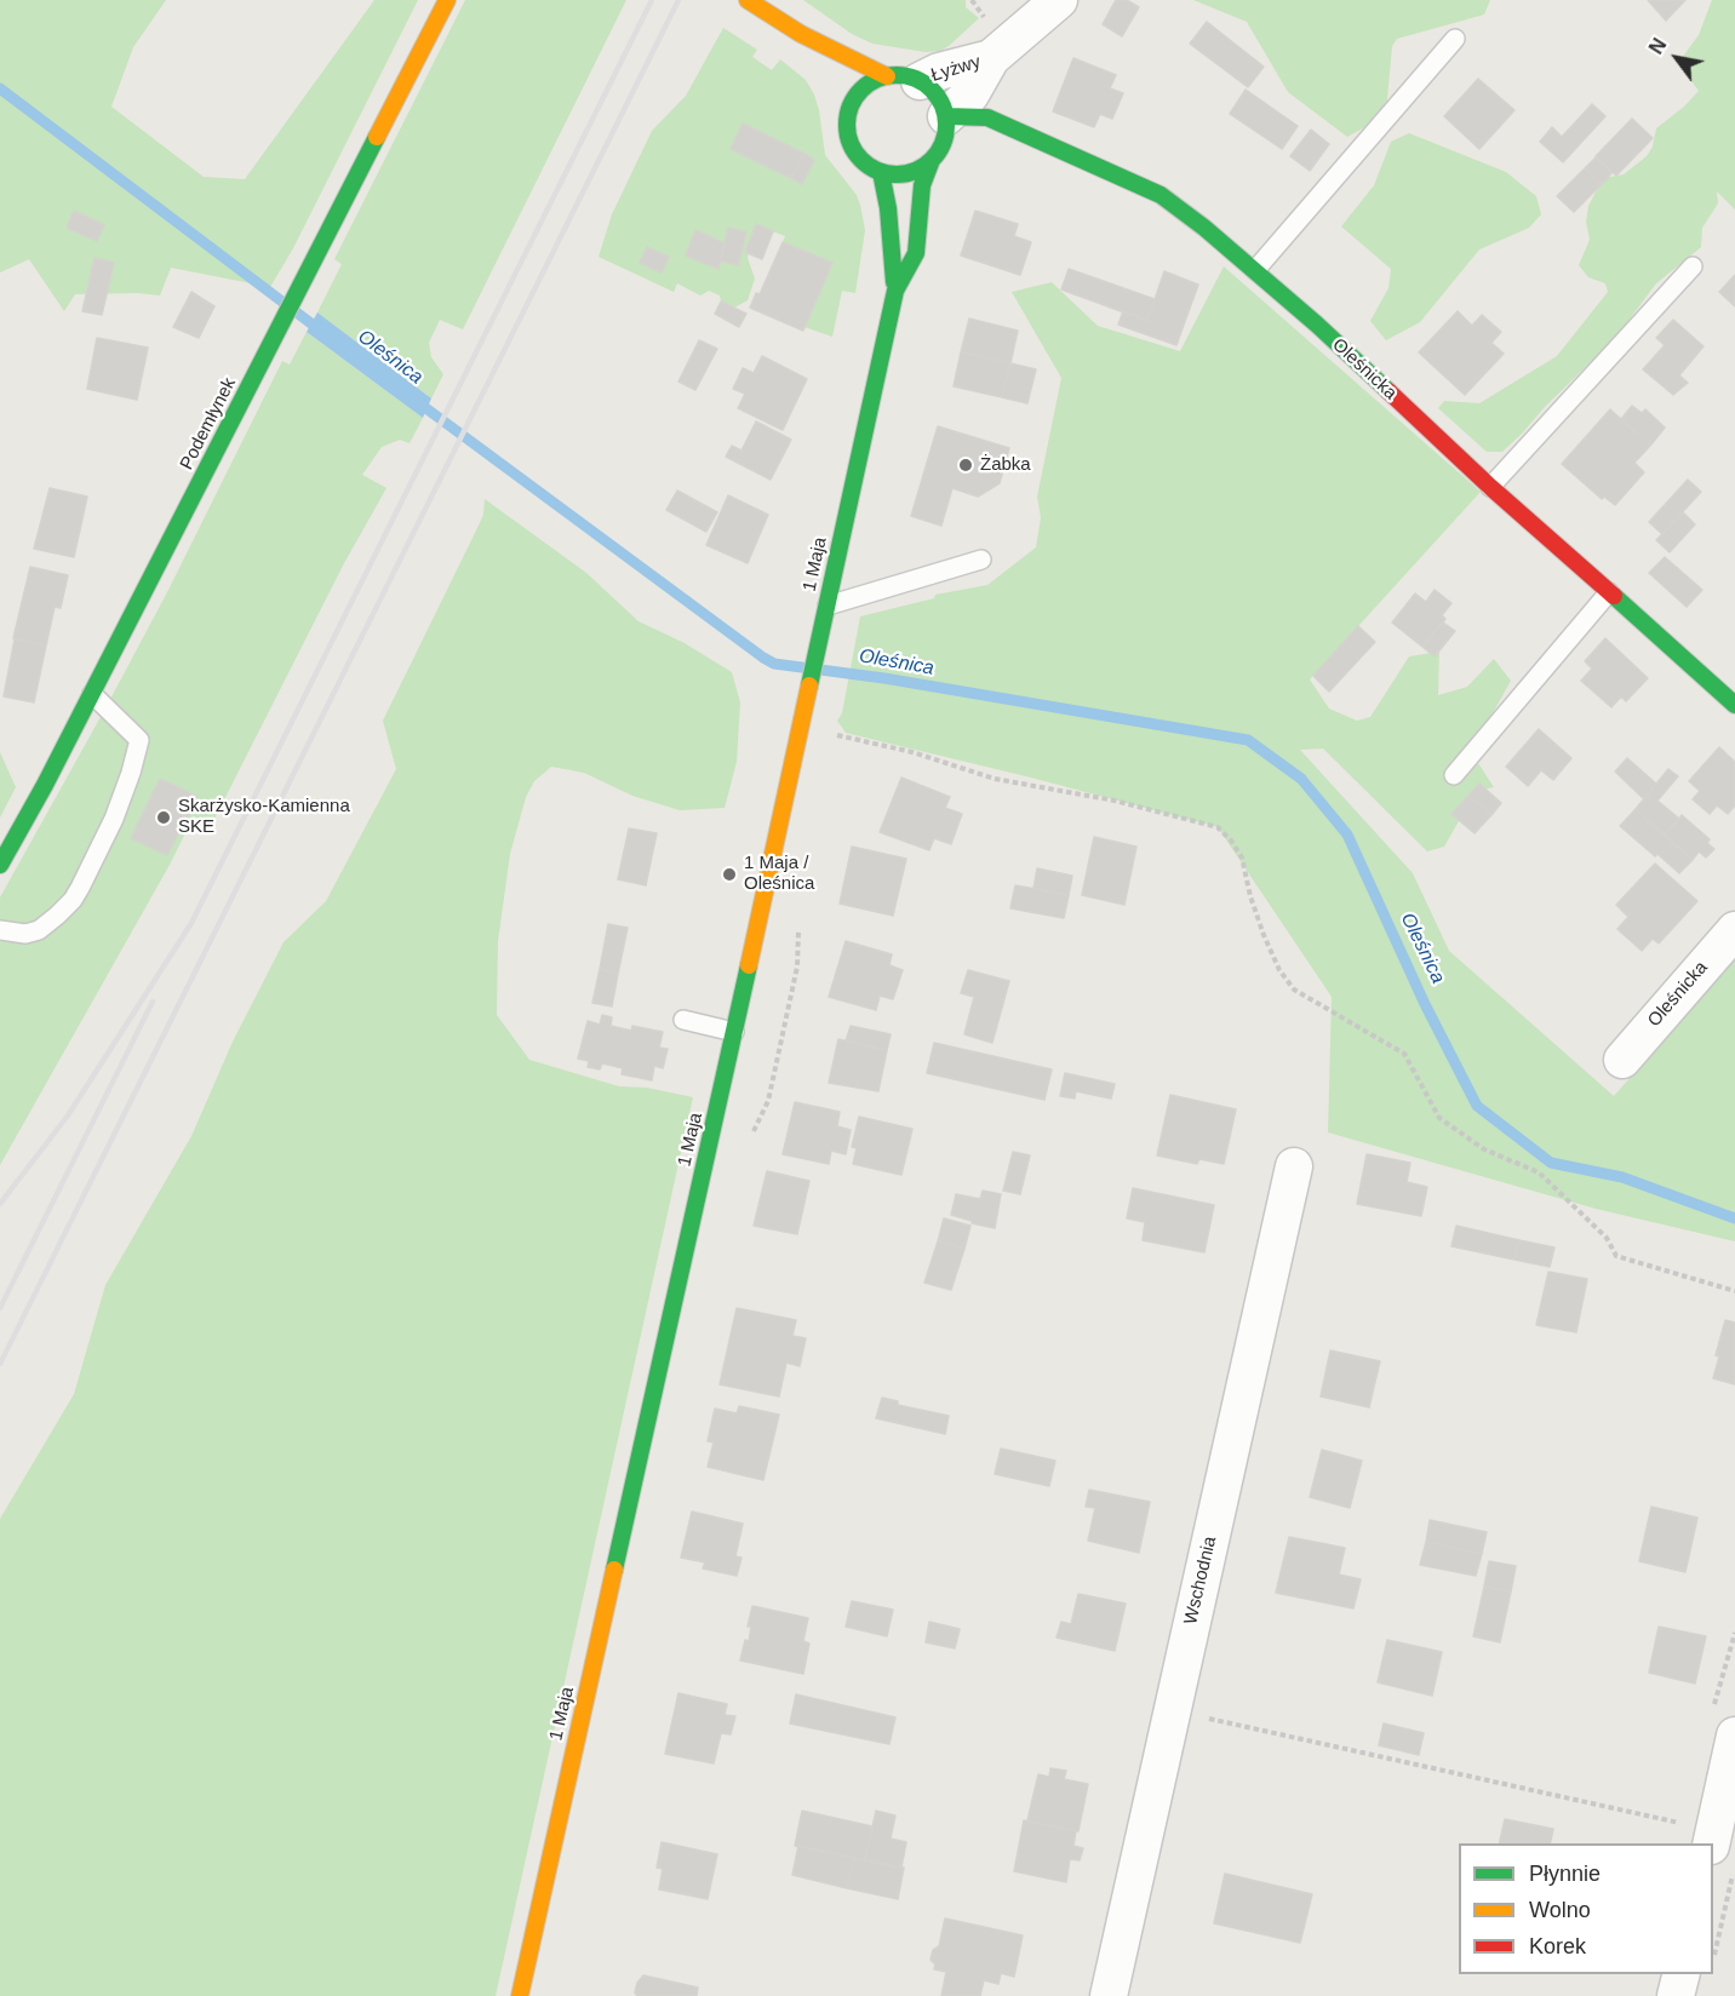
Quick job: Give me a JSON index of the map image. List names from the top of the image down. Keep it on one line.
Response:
{"streets":{"street":["Łyżwy","Oleśnicka","Podemłynek","1 Maja","Wschodnia"]},"crossings":[["Łyżwy","Oleśnicka"],["Łyżwy","1 Maja"],["Oleśnicka","1 Maja"]],"water":["Oleśnica"],"places":["Żabka","Skarżysko-Kamienna SKE","1 Maja / Oleśnica"],"legend":["Płynnie","Wolno","Korek"],"north":"top left"}
